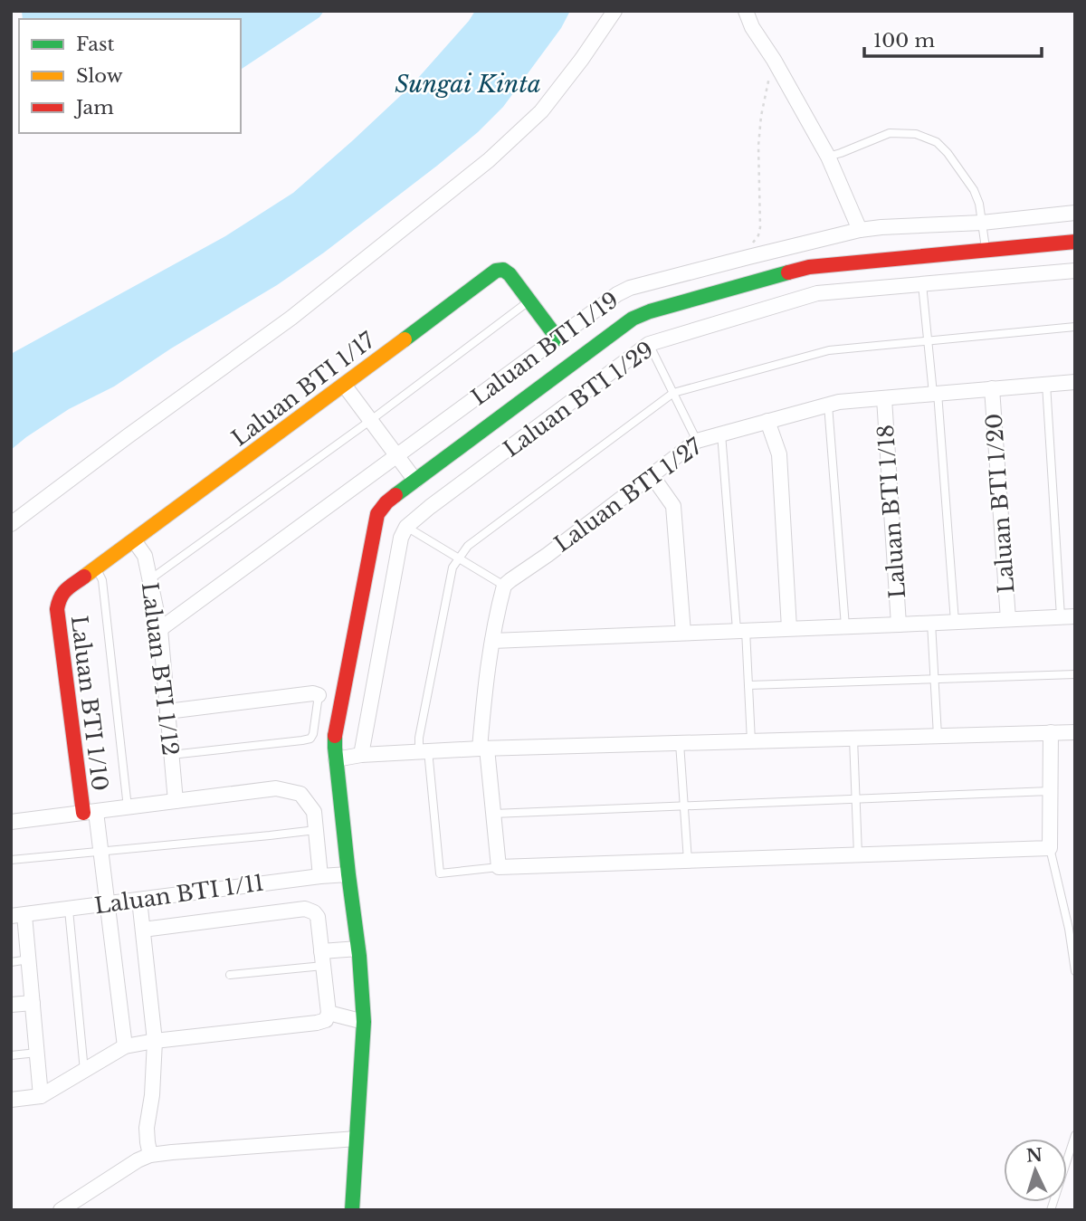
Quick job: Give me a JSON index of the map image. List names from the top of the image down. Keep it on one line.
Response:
{"streets":{"street":["Laluan BTI 1/19","Laluan BTI 1/17","Laluan BTI 1/29","Laluan BTI 1/27","Laluan BTI 1/20","Laluan BTI 1/18","Laluan BTI 1/12","Laluan BTI 1/10","Laluan BTI 1/11"]},"crossings":[["Laluan BTI 1/19","Laluan BTI 1/17"],["Laluan BTI 1/19","Laluan BTI 1/12"],["Laluan BTI 1/17","Laluan BTI 1/12"],["Laluan BTI 1/17","Laluan BTI 1/10"],["Laluan BTI 1/27","Laluan BTI 1/20"],["Laluan BTI 1/27","Laluan BTI 1/18"]],"water":["Sungai Kinta"],"legend":["Fast","Slow","Jam"],"scale_bar":"100 m","north":"top"}
